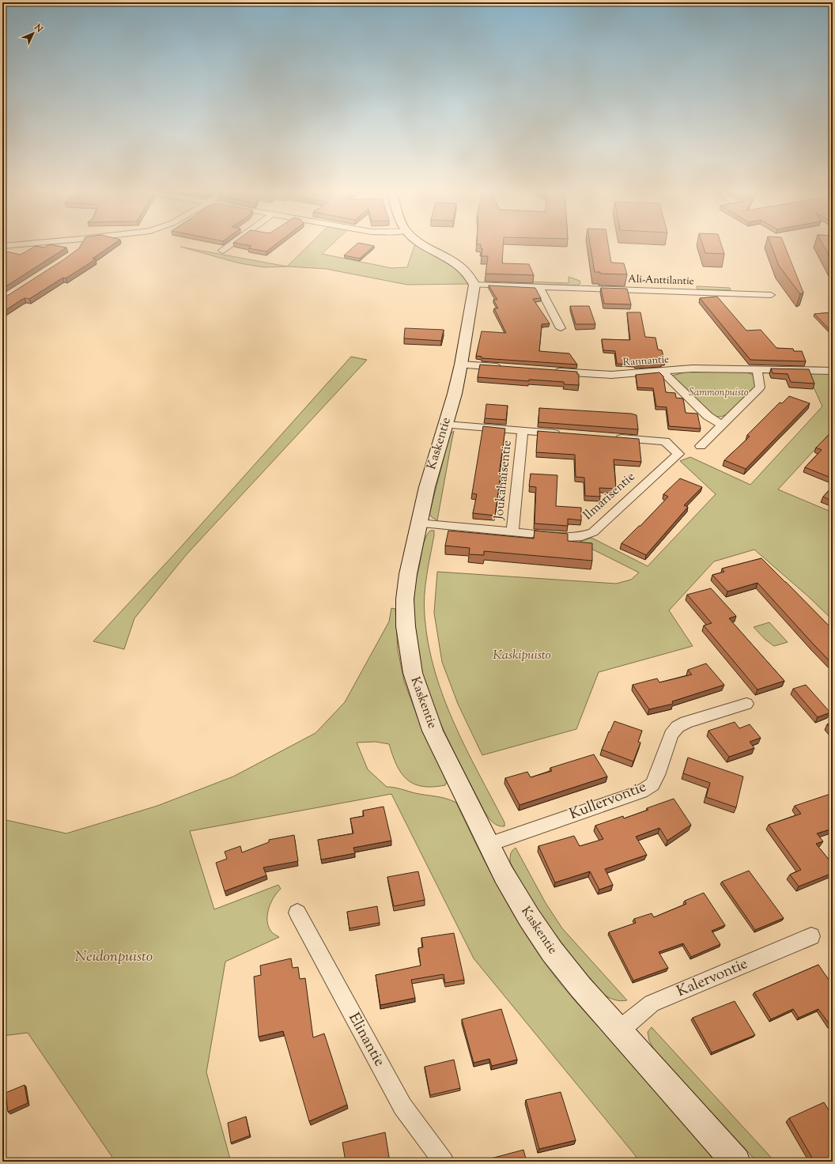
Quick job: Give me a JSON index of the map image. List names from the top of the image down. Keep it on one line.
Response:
{"streets":{"street":["Ali-Anttilantie","Rannantie","Kaskentie","Joukahaisentie","Ilmarisentie","Kullervontie","Kalervontie","Elinantie"]},"crossings":[["Ali-Anttilantie","Kaskentie"],["Kaskentie","Ilmarisentie"],["Kaskentie","Kullervontie"],["Kaskentie","Kalervontie"],["Joukahaisentie","Ilmarisentie"]],"parks":["Sammonpuisto","Kaskipuisto","Neidonpuisto"],"north":"top right"}
